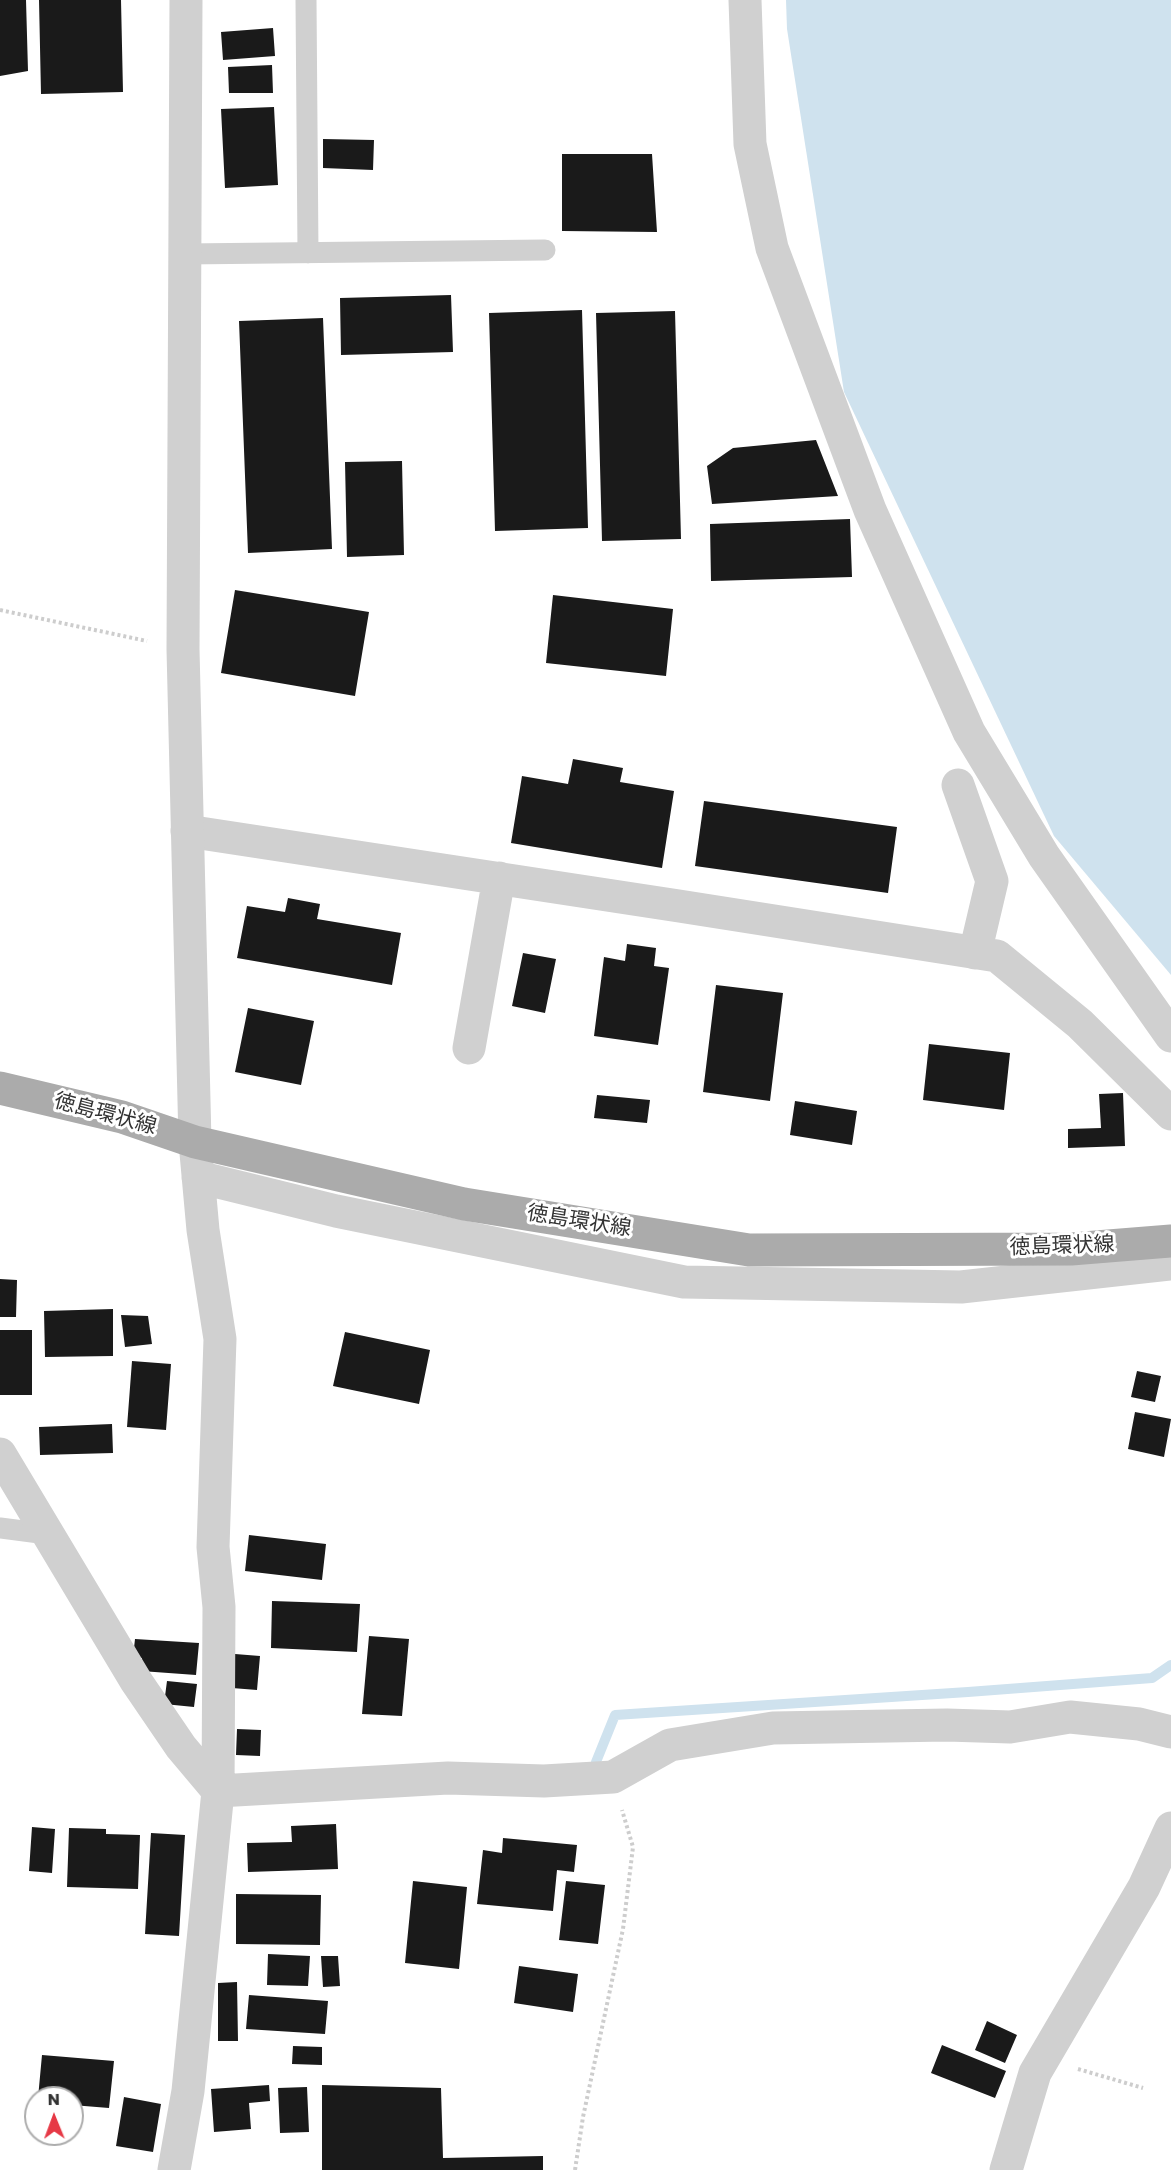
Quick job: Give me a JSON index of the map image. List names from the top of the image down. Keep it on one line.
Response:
{"streets":{"main road":["徳島環状線"]},"north":"top"}
